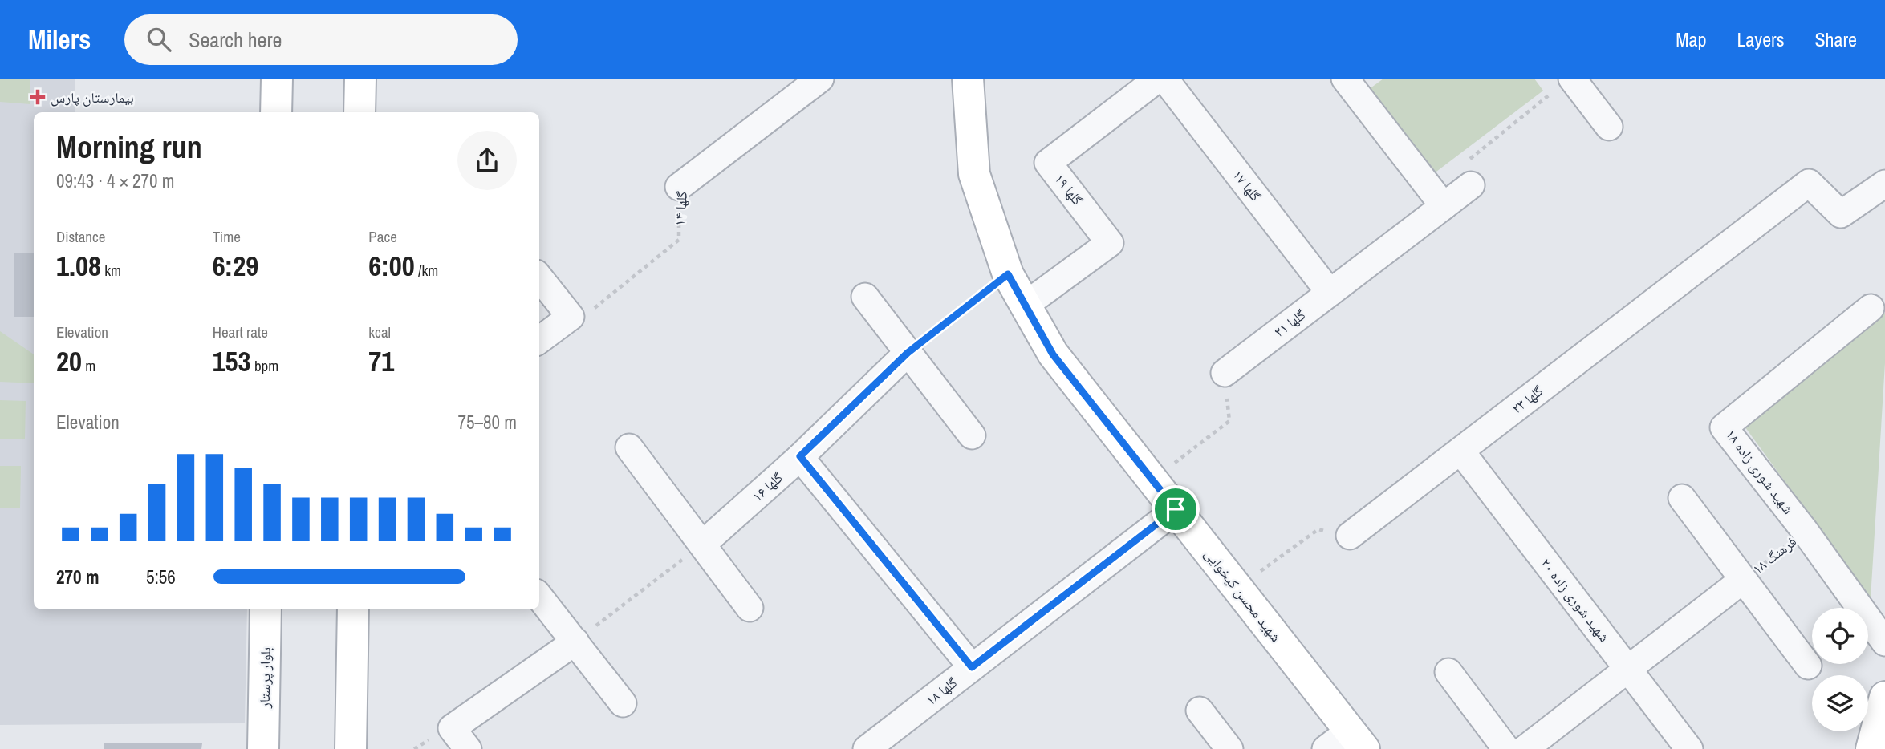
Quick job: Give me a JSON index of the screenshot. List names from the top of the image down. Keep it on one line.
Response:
{"streets":{"street":["گلها ۱۷","گلها ۱۹","گلها ۱۴","گلها ۲۱","گلها ۲۳","شهید شوری زاده ۱۸","گلها ۱۶","شهید محسن کیخوایی","شهید شوری زاده ۲۰","بلوار پرستار","گلها ۱۸"],"path":["فرهنگ ۱۸"]},"crossings":[["گلها ۱۷","گلها ۲۱"],["گلها ۱۹","شهید محسن کیخوایی"],["گلها ۲۳","شهید شوری زاده ۲۰"],["شهید شوری زاده ۱۸","فرهنگ ۱۸"],["شهید محسن کیخوایی","گلها ۱۸"]],"places":{"health":["بیمارستان پارس"]},"page":{"header":"Milers","search":"Search here","nav":["Map","Layers","Share"],"heading":["Morning run","09:43 · 4 × 270 m"],"stats":[["Distance","1.08 km"],["Time","6:29"],["Pace","6:00 /km"],["Elevation","20 m"],["Heart rate","153 bpm"],["kcal","71"]],"chart":["Elevation","75–80 m"],"list":[{"name":"270 m","note":"5:56"}]}}
